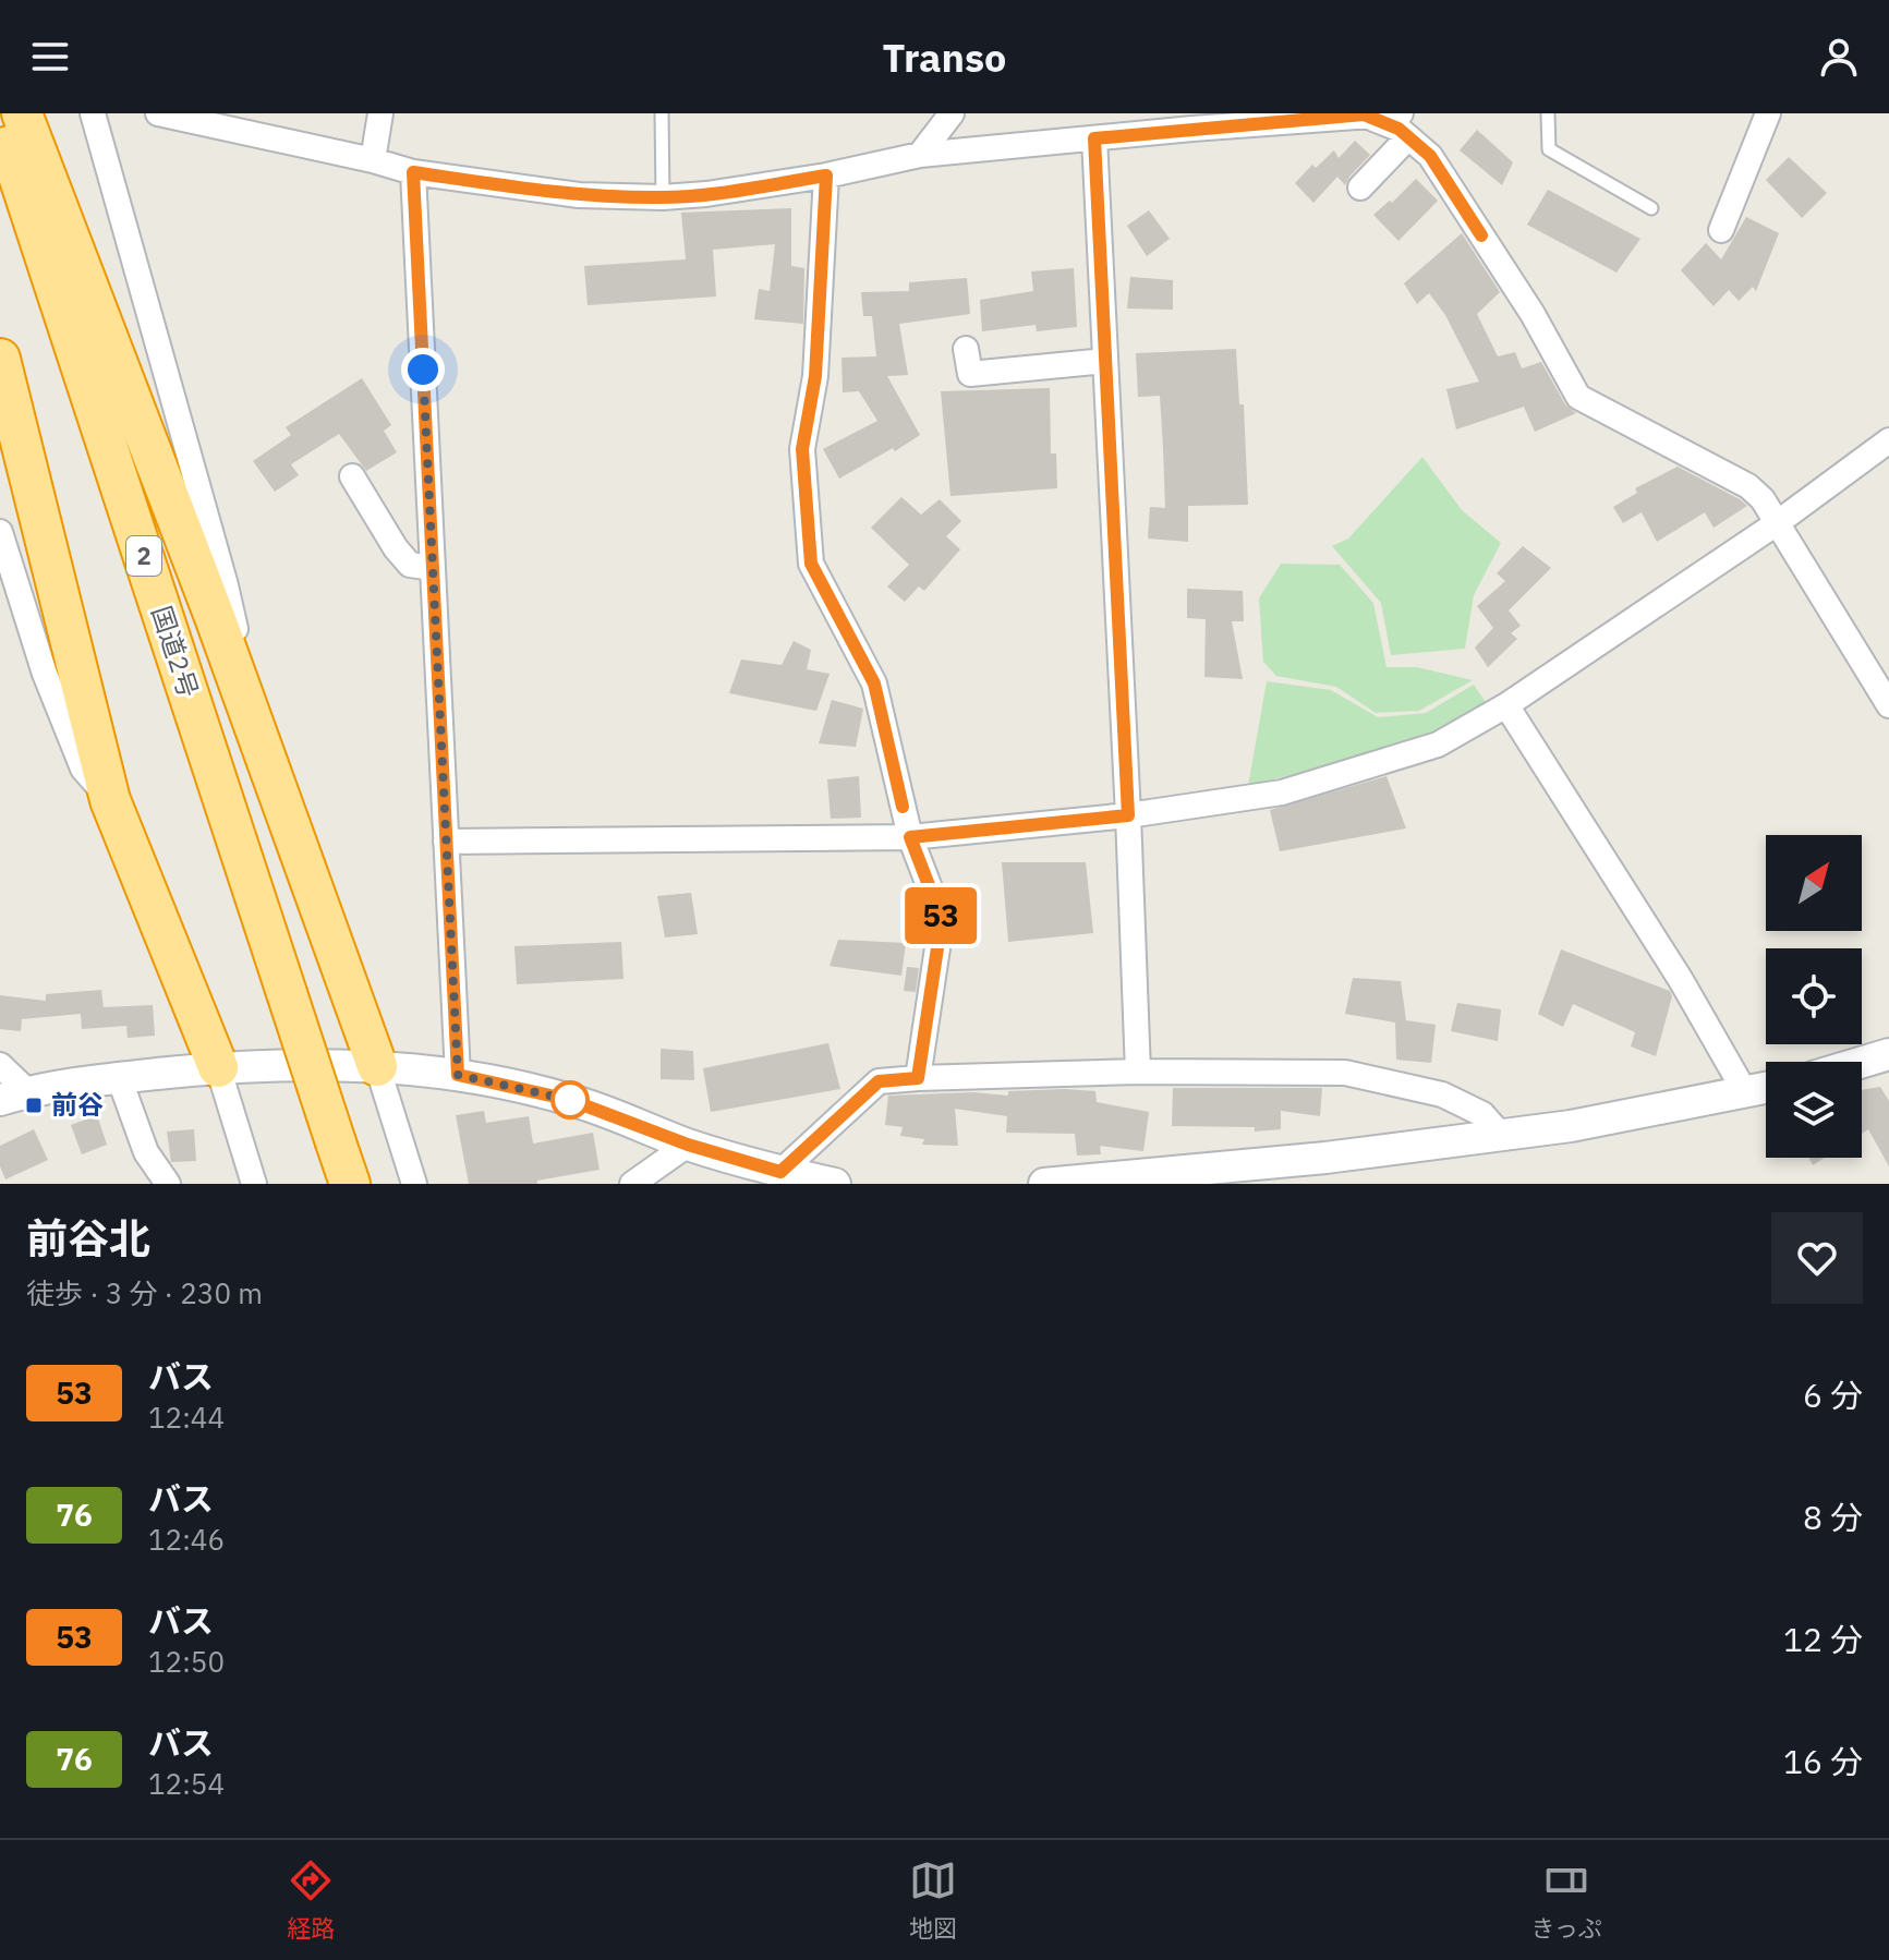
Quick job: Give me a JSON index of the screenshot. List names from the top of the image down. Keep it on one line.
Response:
{"streets":{"highway":["2","国道2号"]},"places":{"transit":["前谷"]},"lines":["bus line 53"],"north":"top right","page":{"header":"Transo","on_map":"53","heading":["前谷北","徒歩 · 3 分 · 230 m"],"list":[{"mark":"53","name":"バス","note":"12:44","value":"6 分"},{"mark":"76","name":"バス","note":"12:46","value":"8 分"},{"mark":"53","name":"バス","note":"12:50","value":"12 分"},{"mark":"76","name":"バス","note":"12:54","value":"16 分"}],"tabs":["経路","地図","きっぷ"]}}
